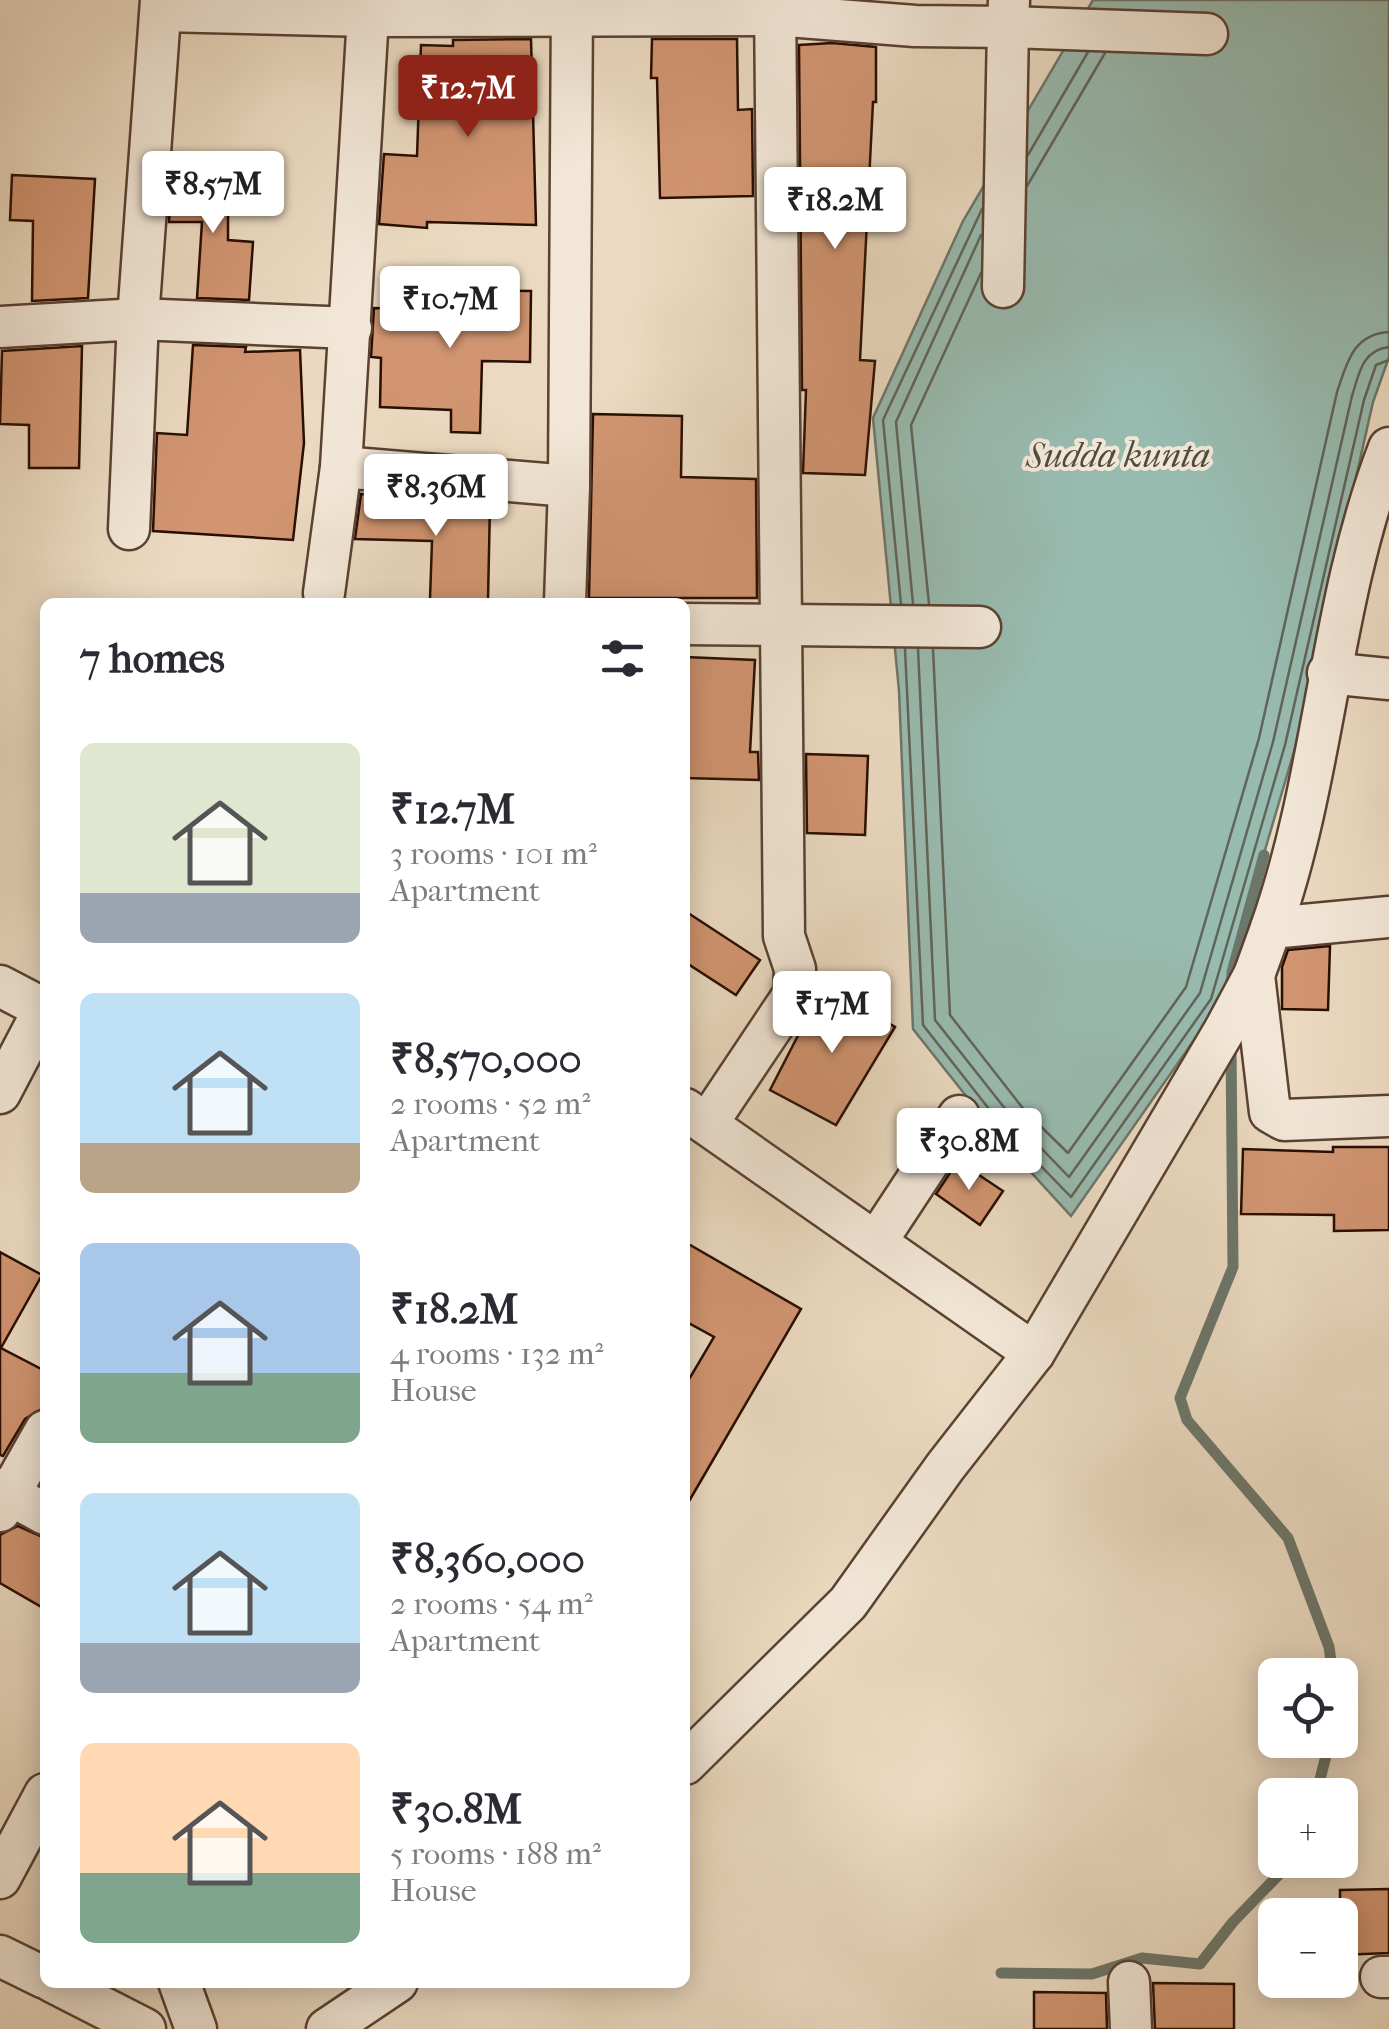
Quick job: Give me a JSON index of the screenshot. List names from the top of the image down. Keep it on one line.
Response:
{"water":["Sudda kunta"],"page":{"price":["₹12.7M","₹8.57M","₹18.2M","₹10.7M","₹8.36M","₹17M","₹30.8M"],"heading":"7 homes","list":[{"name":"₹12.7M","note":"3 rooms · 101 m² · Apartment"},{"name":"₹8,570,000","note":"2 rooms · 52 m² · Apartment"},{"name":"₹18.2M","note":"4 rooms · 132 m² · House"},{"name":"₹8,360,000","note":"2 rooms · 54 m² · Apartment"},{"name":"₹30.8M","note":"5 rooms · 188 m² · House"}],"map_buttons":["+","−"]}}
